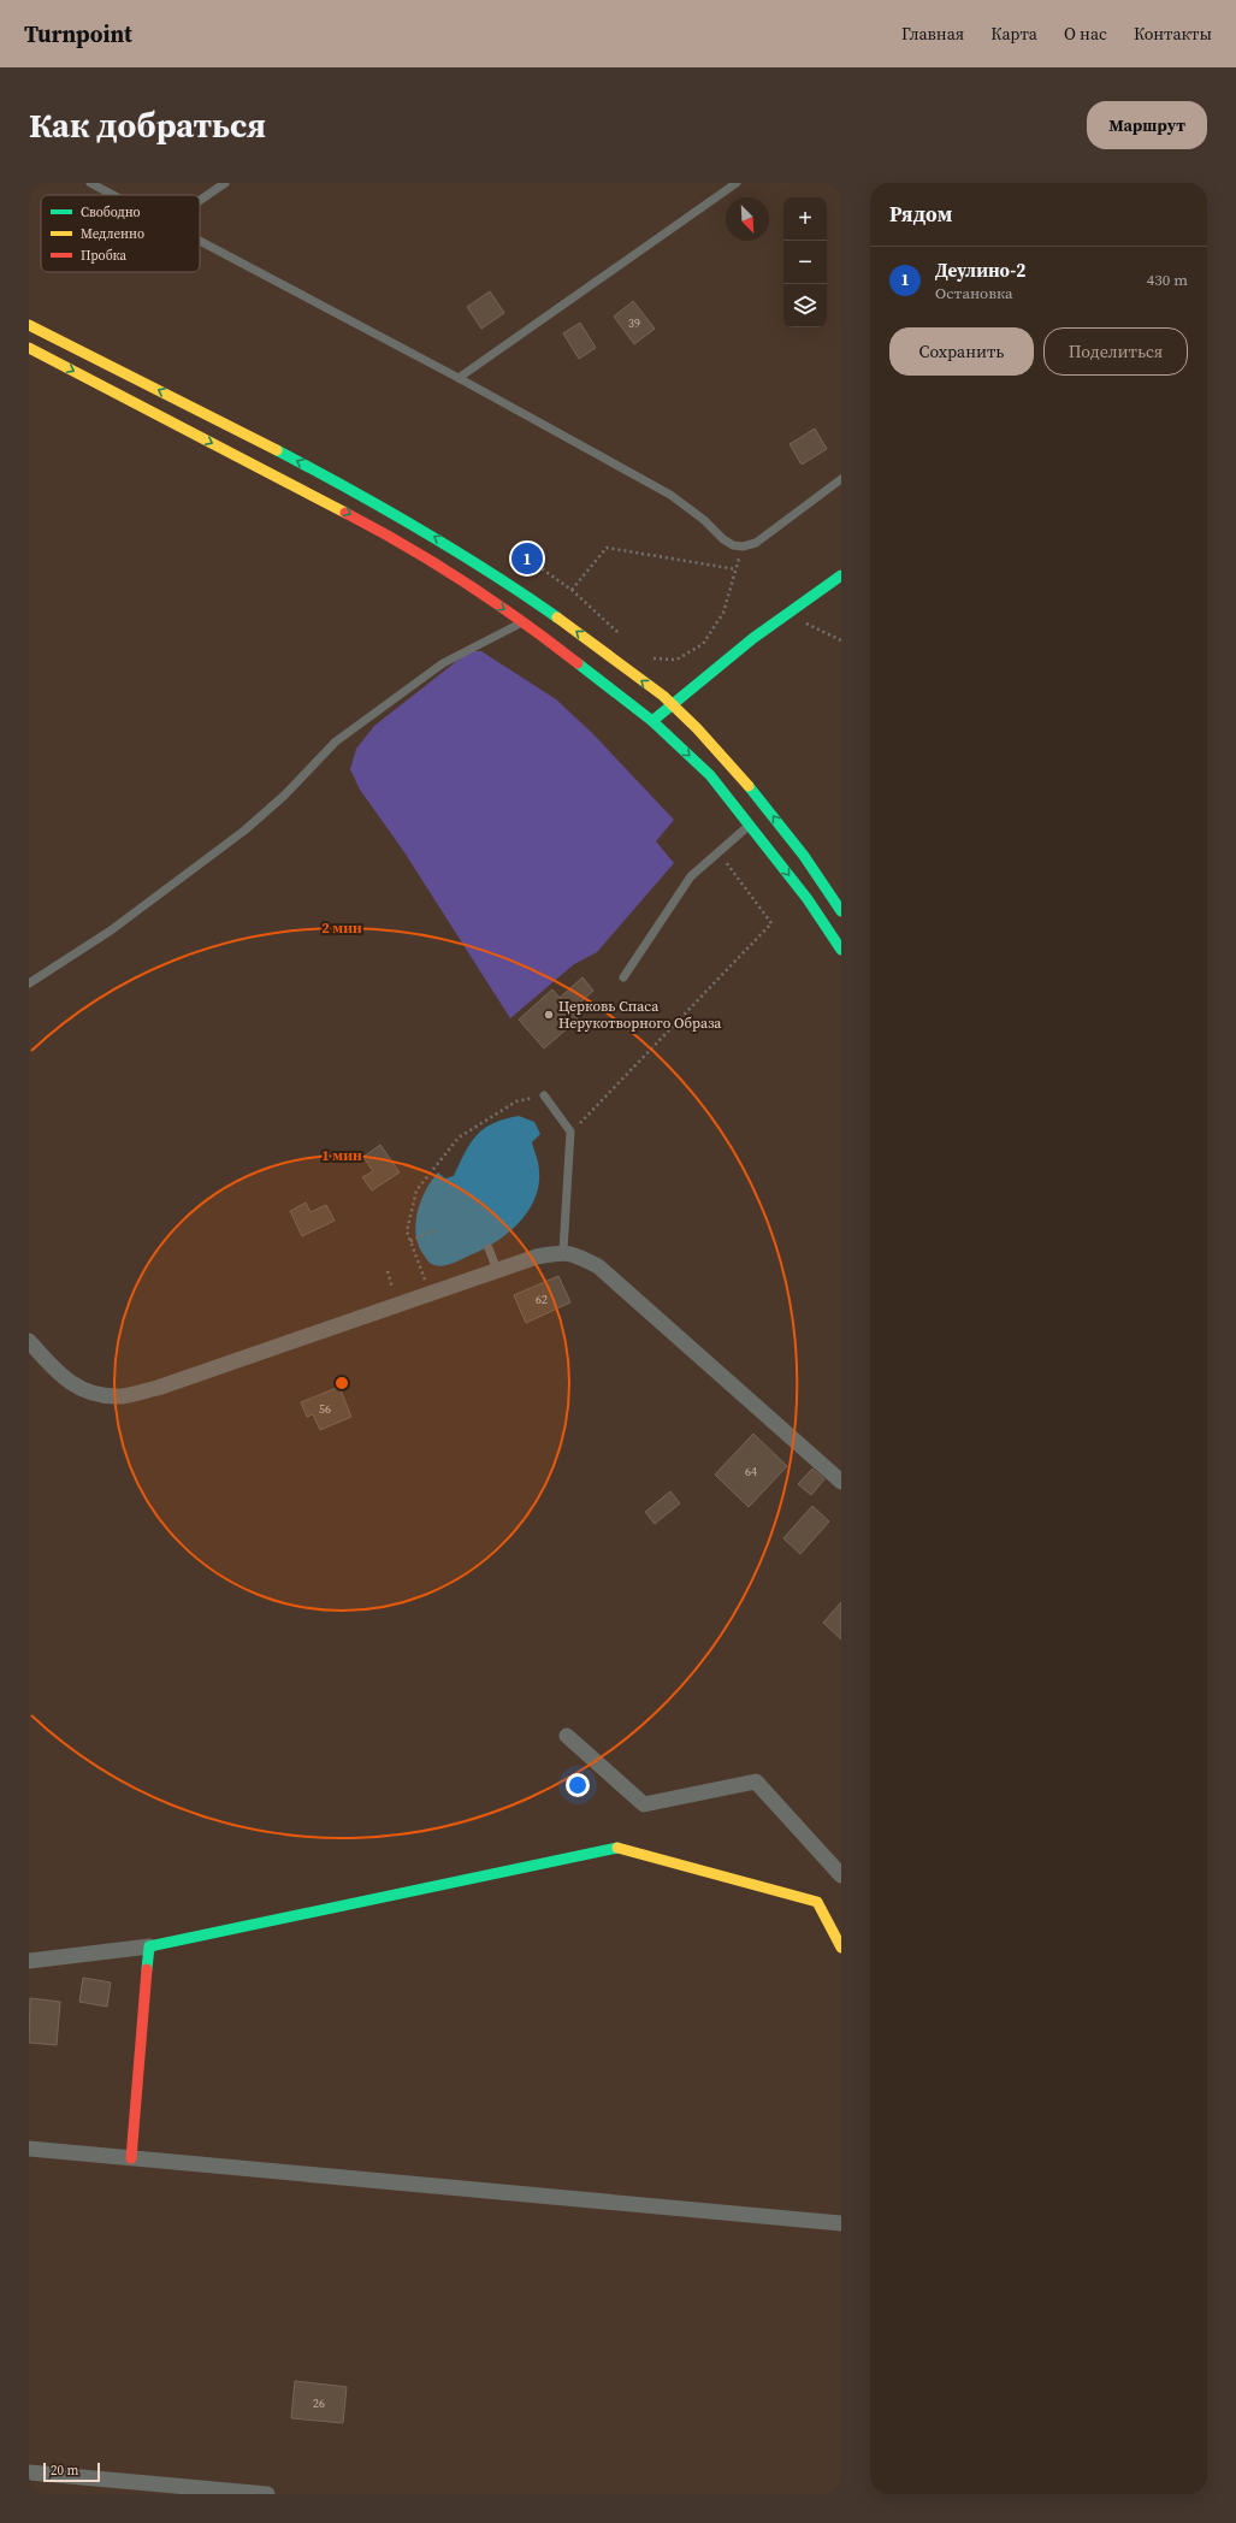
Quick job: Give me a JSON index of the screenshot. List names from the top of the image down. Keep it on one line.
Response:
{"places":["Церковь Спаса Нерукотворного Образа"],"house_numbers":["39","62","56","64","26"],"legend":["Свободно","Медленно","Пробка"],"scale_bar":"20 m","north":"bottom right","page":{"header":"Turnpoint","nav":["Главная","Карта","О нас","Контакты"],"buttons":["Маршрут",["Сохранить","Поделиться"]],"title":"Как добраться","heading":"Рядом","map_buttons":["+","−"],"list":[{"mark":"1","name":"Деулино-2","note":"Остановка","value":"430 m"}],"pins":"1","scale":"20 m"},"rings":["2 мин","1 мин"]}
